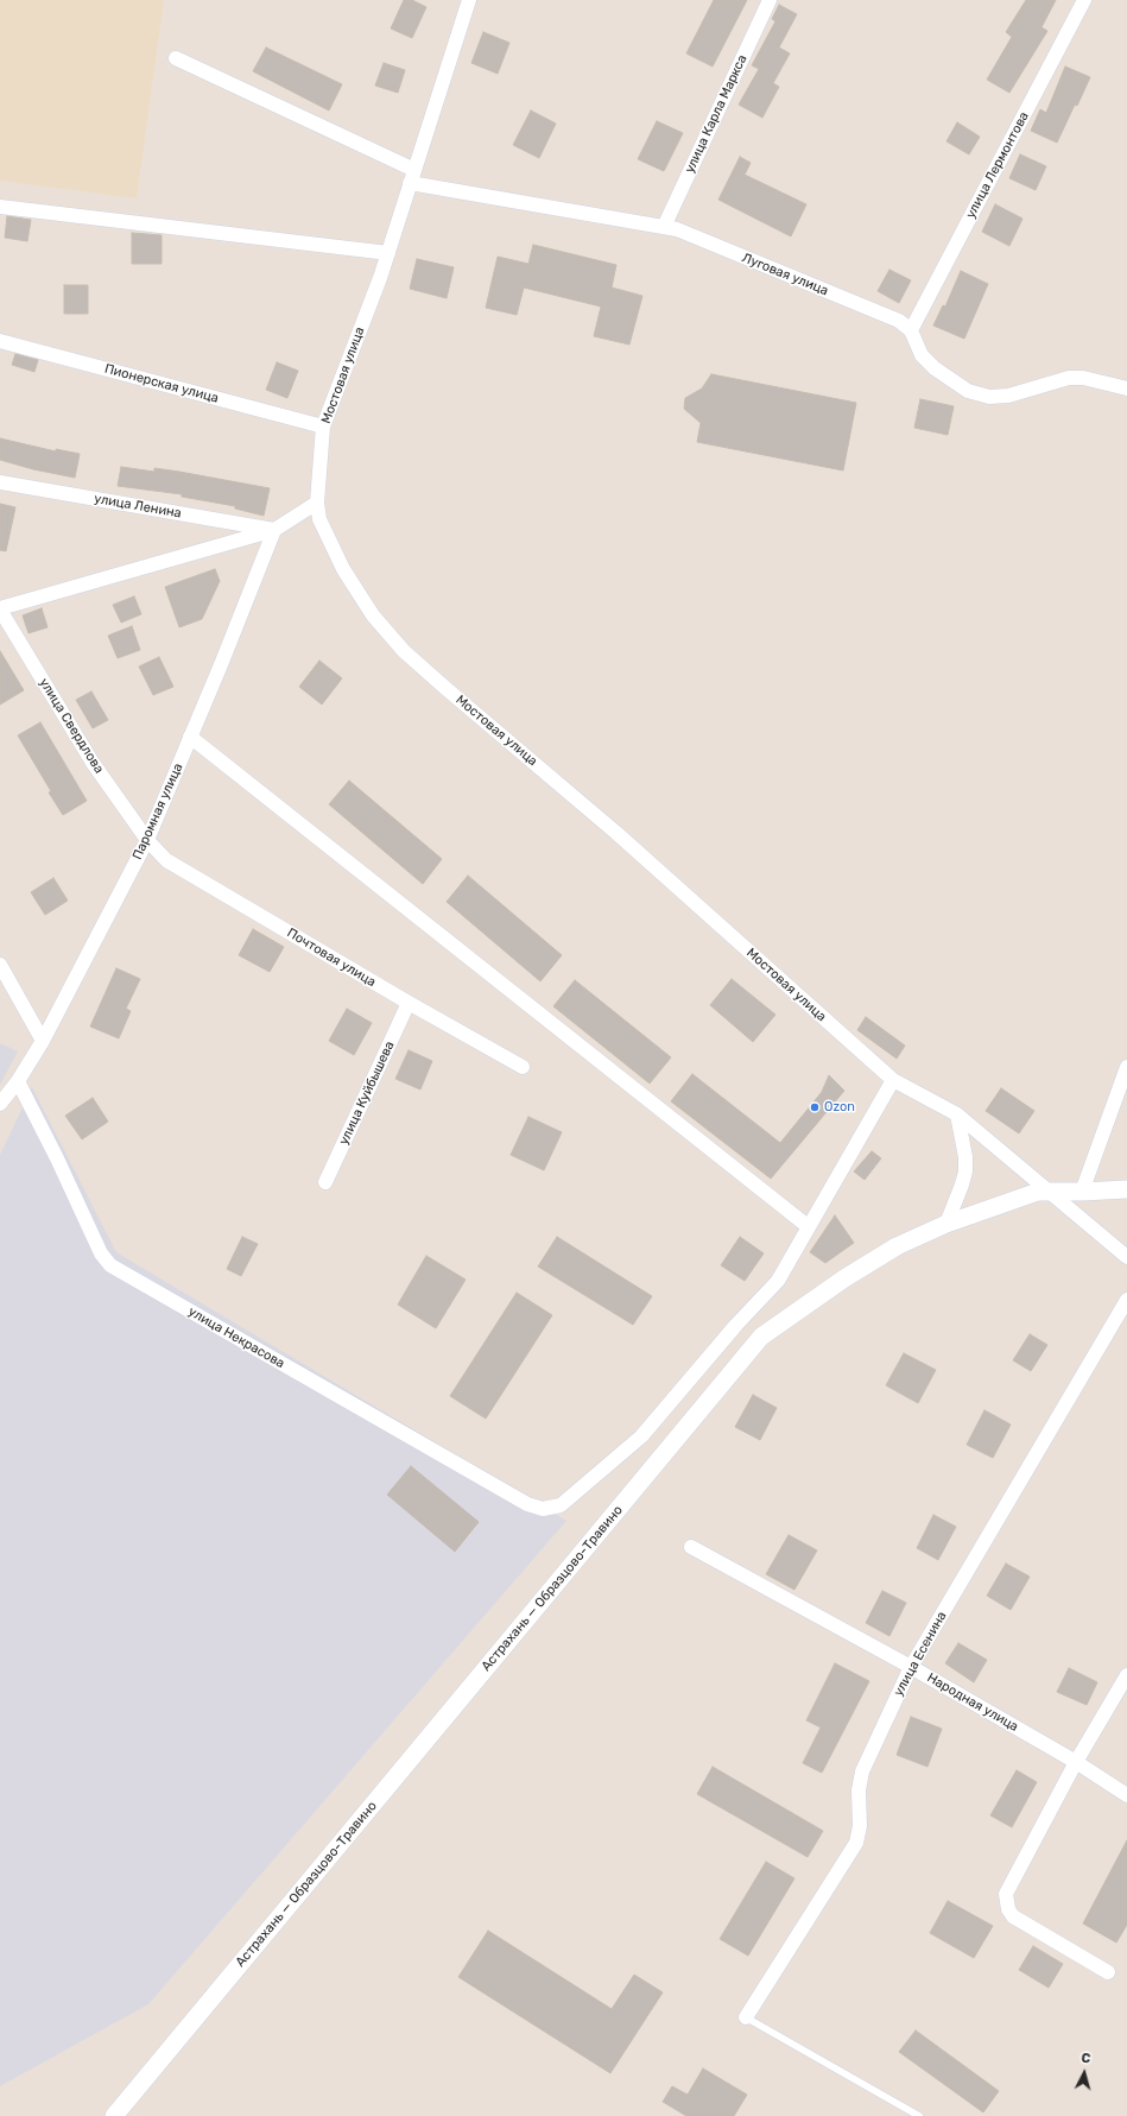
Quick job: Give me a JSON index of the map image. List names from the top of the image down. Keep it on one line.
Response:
{"streets":{"street":["улица Карла Маркса","улица Лермонтова","Луговая улица","Мостовая улица","Пионерская улица","улица Ленина","улица Свердлова","Паромная улица","Почтовая улица","улица Куйбышева","улица Некрасова","Астрахань — Образцово-Травино","улица Есенина","Народная улица"]},"crossings":[["улица Карла Маркса","Луговая улица"],["улица Лермонтова","Луговая улица"],["Луговая улица","Мостовая улица"],["Мостовая улица","Пионерская улица"],["Мостовая улица","Астрахань — Образцово-Травино"],["улица Ленина","Паромная улица"],["улица Свердлова","Паромная улица"],["улица Свердлова","Почтовая улица"],["Паромная улица","Почтовая улица"],["Паромная улица","улица Некрасова"],["Почтовая улица","улица Куйбышева"],["улица Есенина","Народная улица"]],"places":["Ozon"],"north":"top"}
